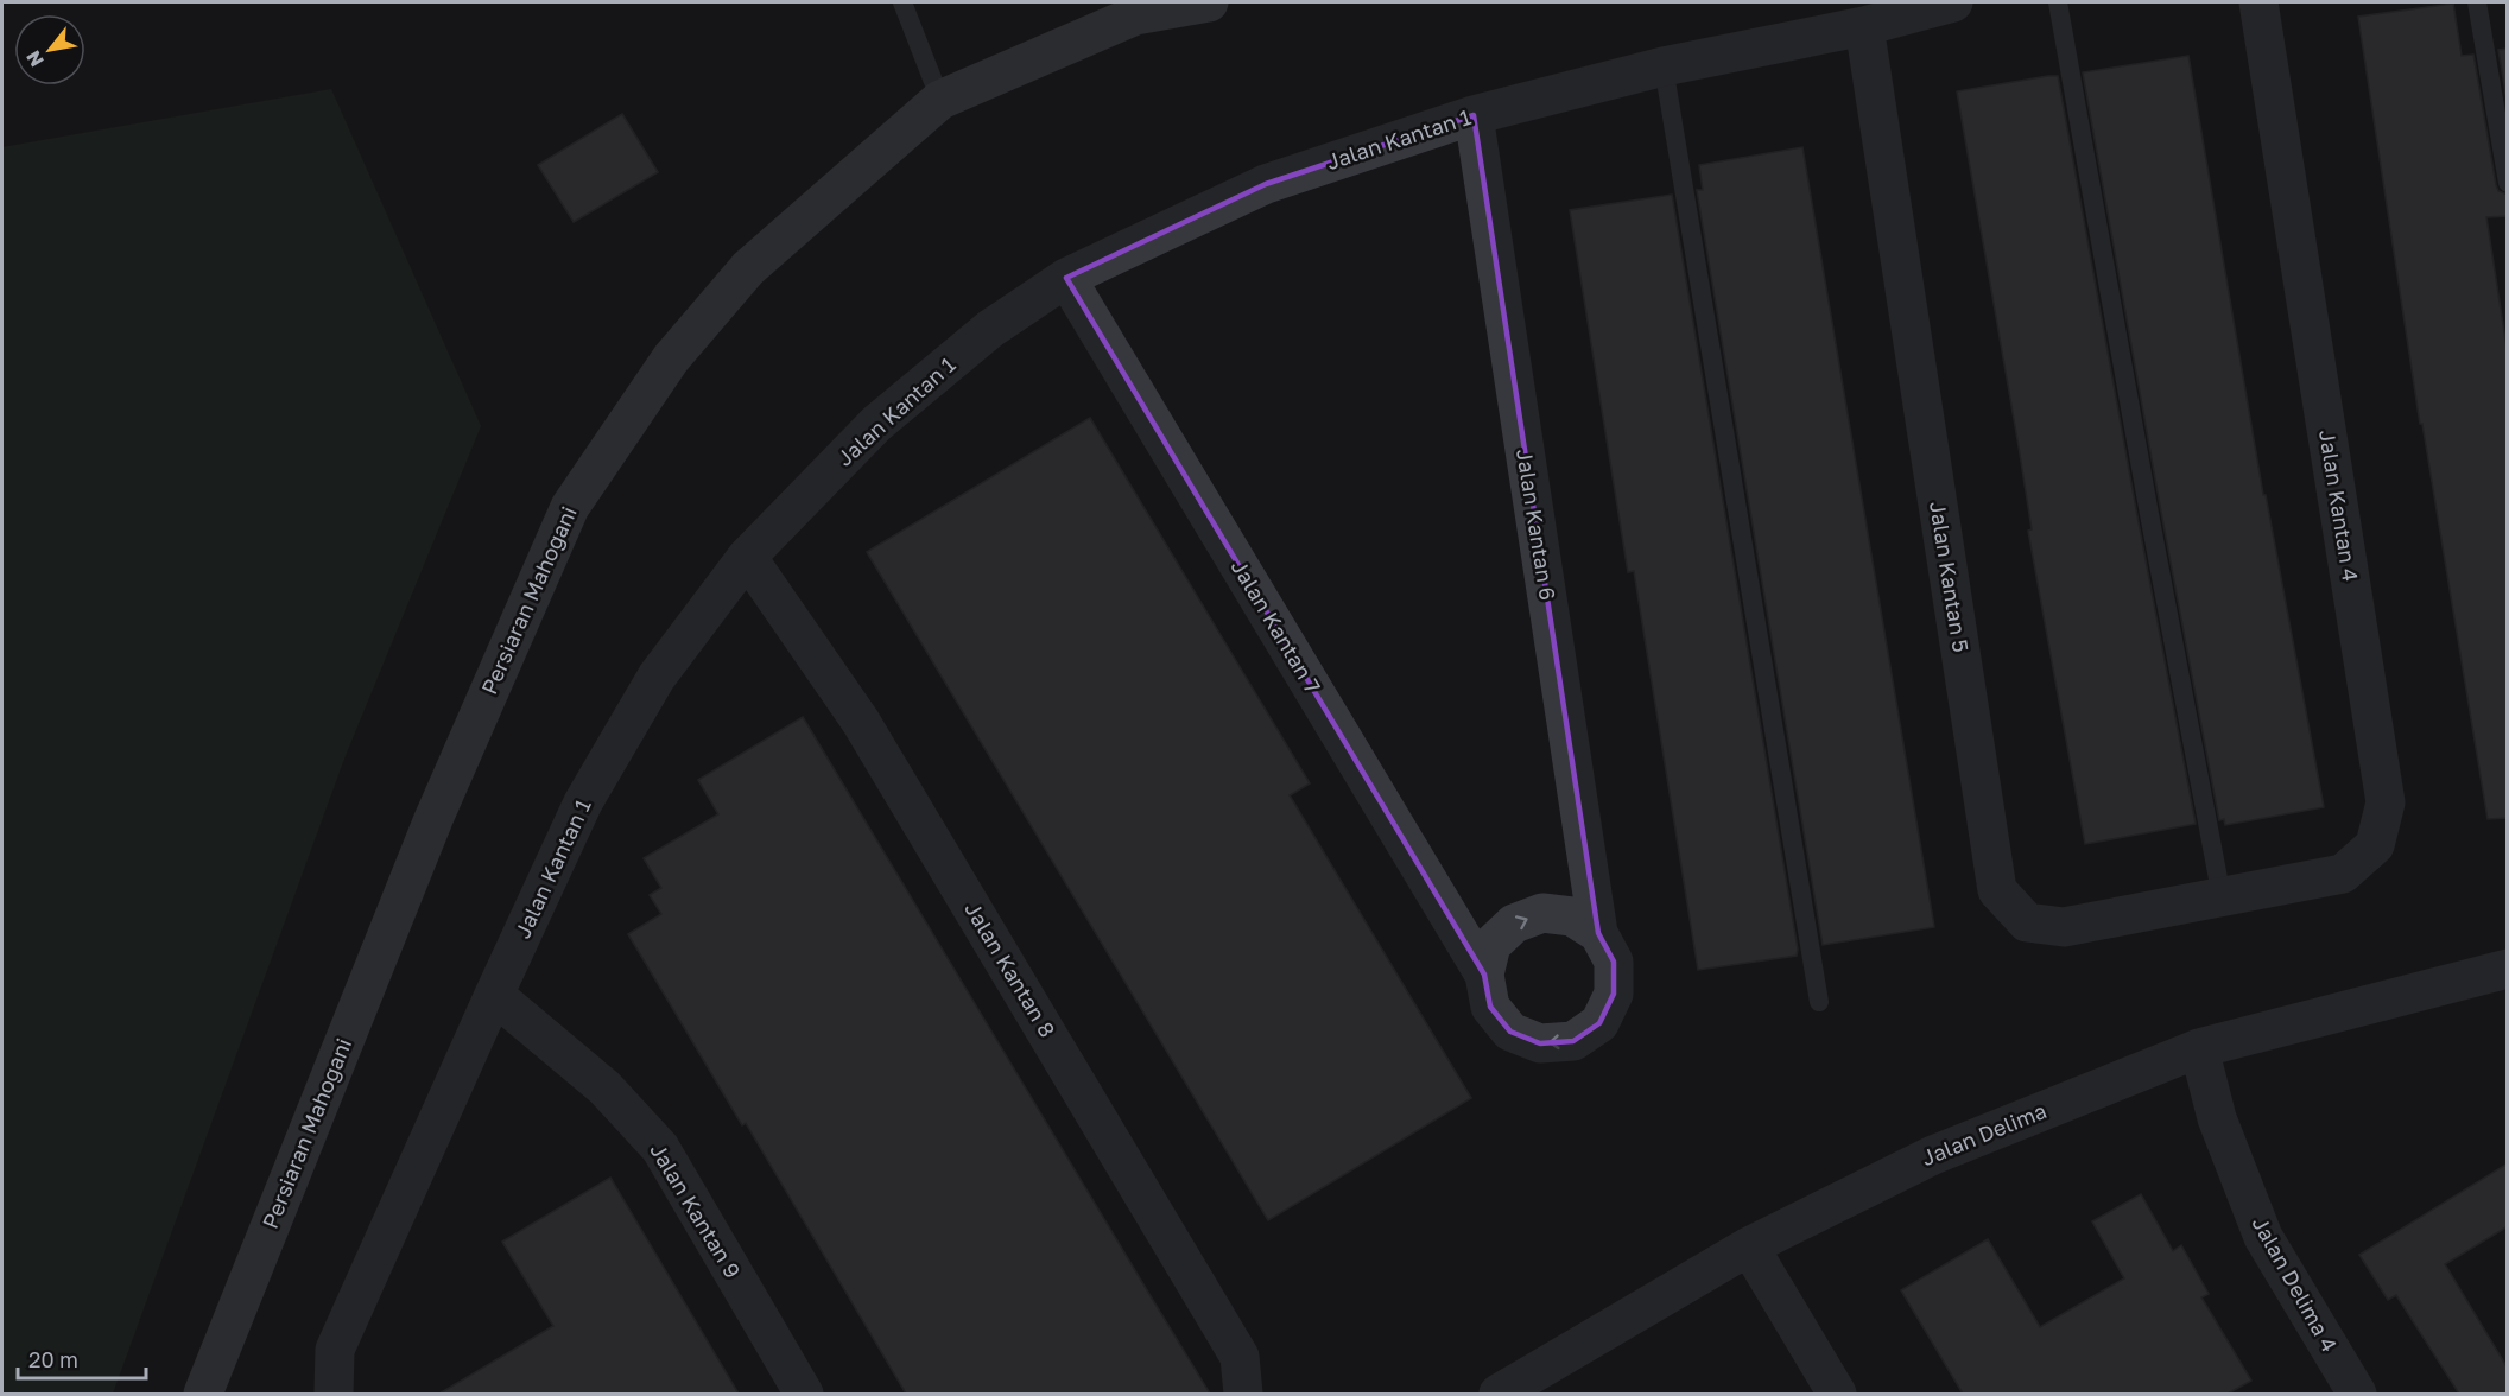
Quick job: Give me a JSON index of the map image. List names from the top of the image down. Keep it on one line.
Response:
{"streets":{"main road":["Persiaran Mahogani"],"street":["Jalan Kantan 1","Jalan Kantan 4","Jalan Kantan 6","Jalan Kantan 5","Jalan Kantan 7","Jalan Kantan 8","Jalan Delima","Jalan Kantan 9","Jalan Delima 4"]},"crossings":[["Jalan Kantan 1","Jalan Kantan 6"],["Jalan Kantan 1","Jalan Kantan 5"],["Jalan Kantan 1","Jalan Kantan 7"],["Jalan Kantan 1","Jalan Kantan 8"],["Jalan Kantan 1","Jalan Kantan 9"],["Jalan Kantan 4","Jalan Kantan 5"],["Jalan Kantan 6","Jalan Kantan 7"],["Jalan Delima","Jalan Delima 4"]],"scale_bar":"20 m","north":"bottom left"}
